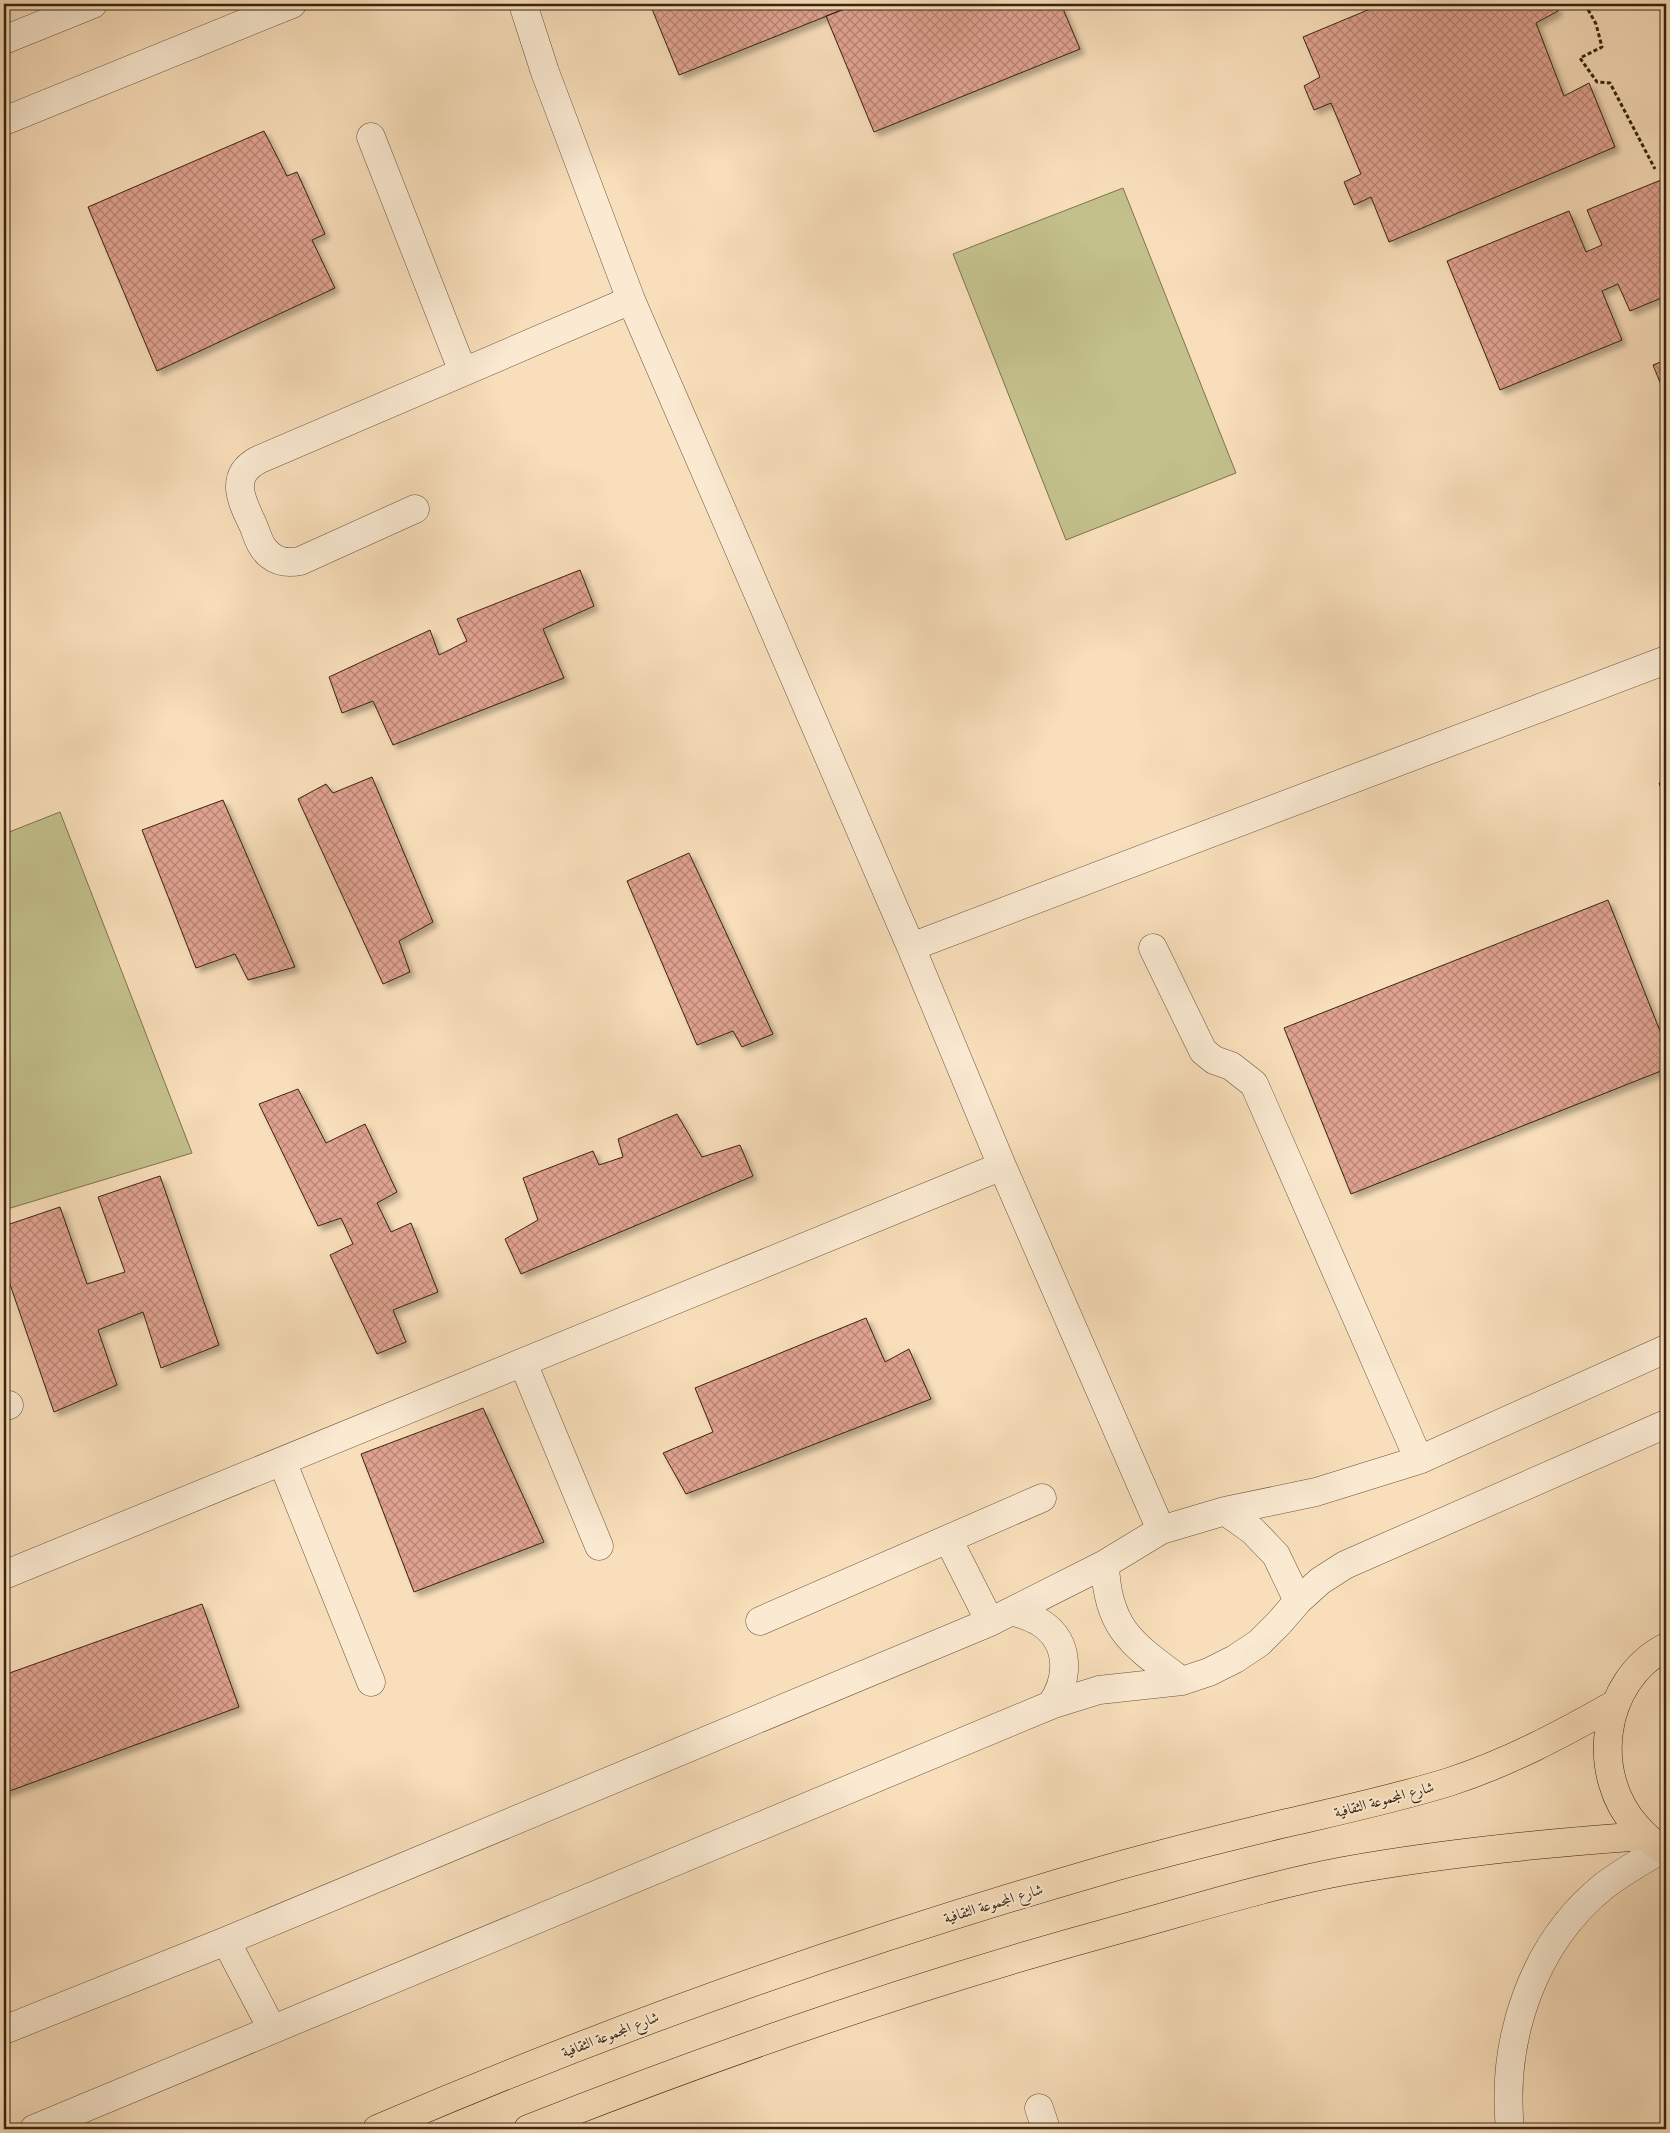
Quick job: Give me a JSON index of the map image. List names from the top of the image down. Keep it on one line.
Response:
{"streets":{"main road":["شارع المجموعة الثقافية"]}}
